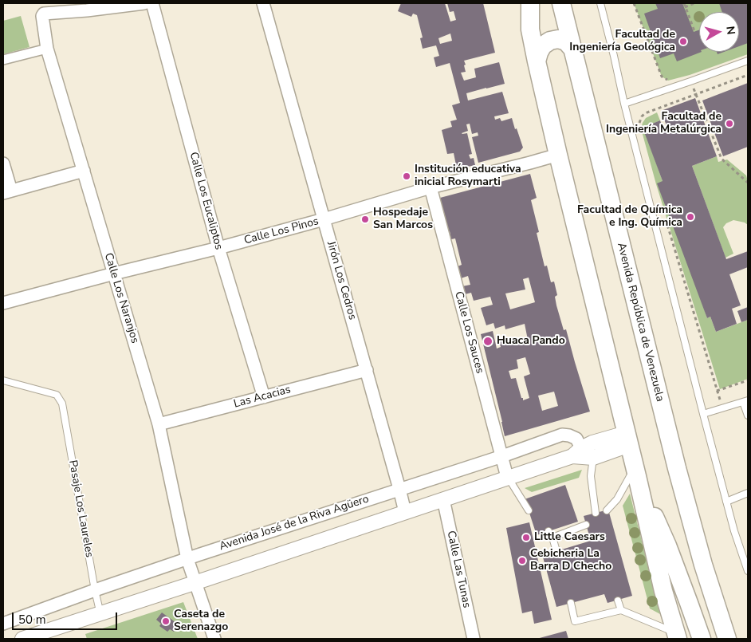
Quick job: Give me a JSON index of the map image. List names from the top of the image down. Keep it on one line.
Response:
{"streets":{"main road":["Avenida República de Venezuela"],"street":["Calle Los Eucaliptos","Calle Los Pinos","Jirón Los Cedros","Calle Los Naranjos","Calle Los Sauces","Las Acacias","Avenida José de la Riva Agüero","Calle Las Tunas"],"lane":["Pasaje Los Laureles"]},"crossings":[["Calle Los Eucaliptos","Calle Los Pinos"],["Calle Los Eucaliptos","Las Acacias"],["Calle Los Pinos","Jirón Los Cedros"],["Calle Los Pinos","Calle Los Naranjos"],["Calle Los Pinos","Calle Los Sauces"],["Jirón Los Cedros","Las Acacias"],["Jirón Los Cedros","Avenida José de la Riva Agüero"],["Calle Los Naranjos","Las Acacias"],["Calle Los Naranjos","Avenida José de la Riva Agüero"],["Calle Los Sauces","Avenida José de la Riva Agüero"],["Pasaje Los Laureles","Avenida José de la Riva Agüero"]],"places":["Facultad de Ingeniería Geológica","Facultad de Ingeniería Metalúrgica","Institución educativa inicial Rosymarti","Facultad de Química e Ing. Química","Hospedaje San Marcos","Huaca Pando","Little Caesars","Cebicheria La Barra D Checho","Caseta de Serenazgo"],"scale_bar":"50 m","north":"right"}
